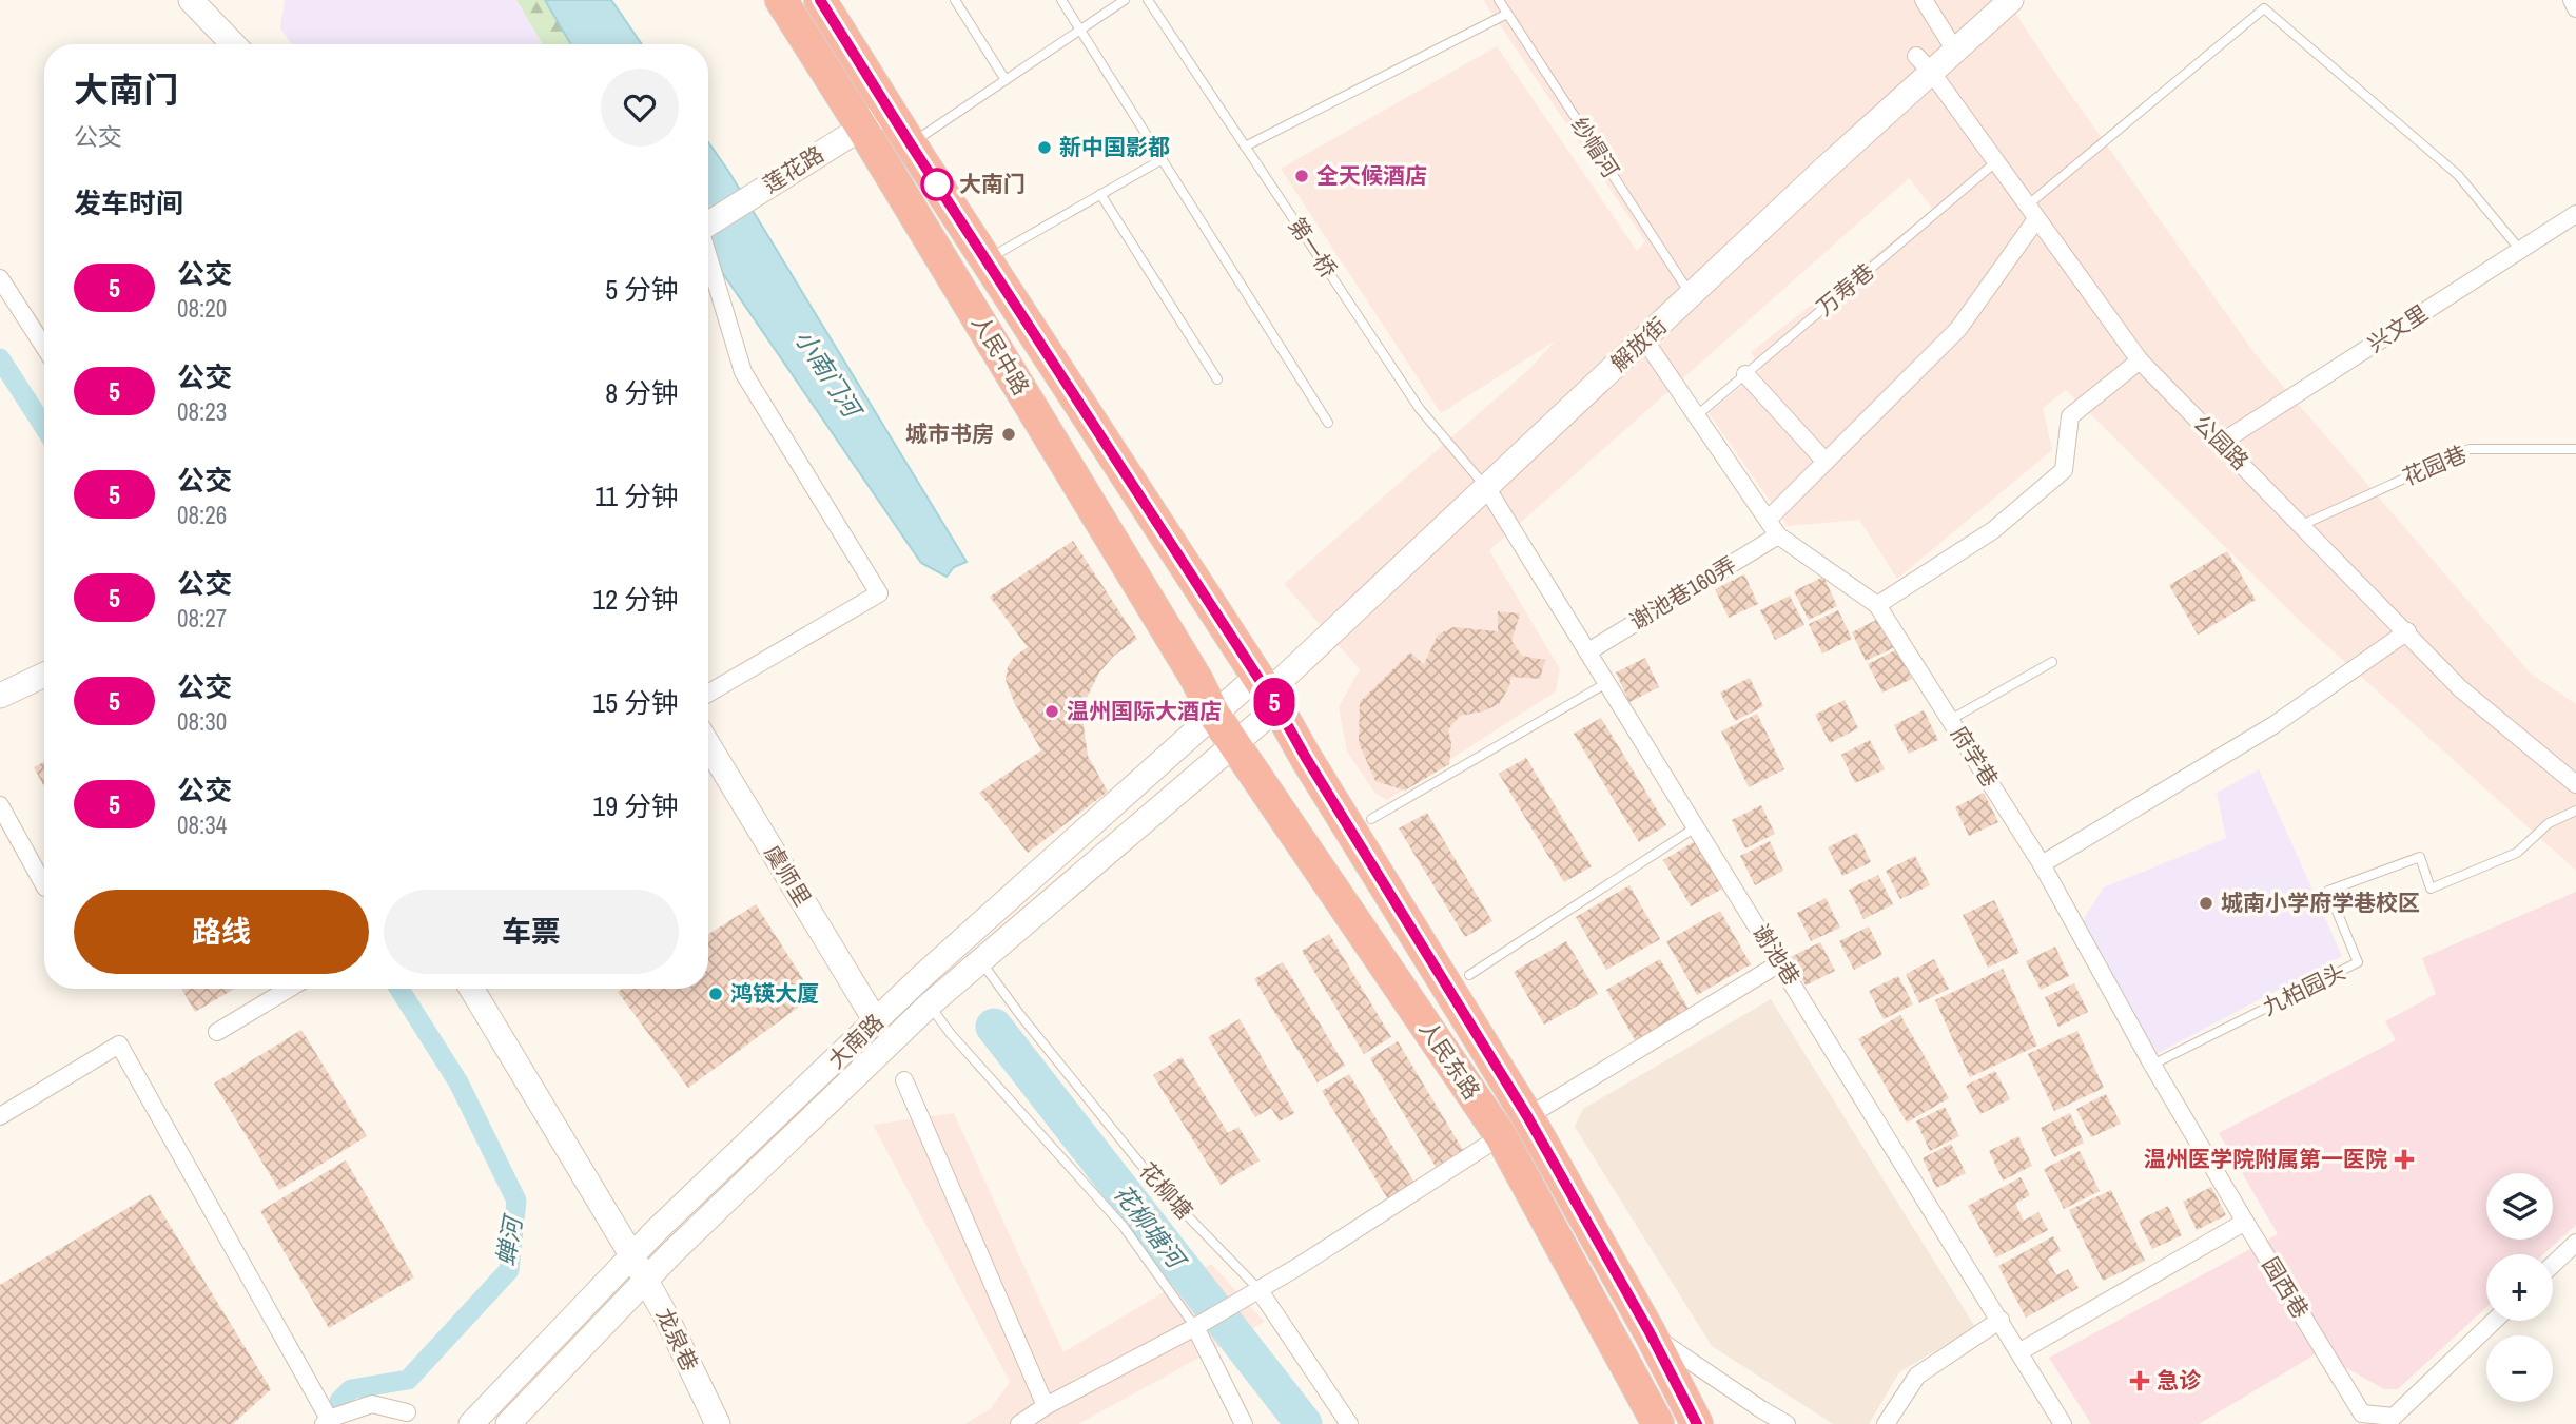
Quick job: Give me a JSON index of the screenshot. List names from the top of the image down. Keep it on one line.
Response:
{"streets":{"highway":["人民中路","人民东路"],"street":["莲花路","兴文里","解放街","公园路","谢池巷160弄","府学巷","虞师里","谢池巷","大南路","花柳塘","园西巷","龙泉巷"],"lane":["纱帽河","第一桥","万寿巷","花园巷","九柏园头"]},"crossings":[["纱帽河","解放街"],["莲花路","人民中路"],["第一桥","解放街"],["第一桥","谢池巷"],["万寿巷","公园路"],["万寿巷","府学巷"],["兴文里","公园路"],["解放街","人民中路"],["解放街","公园路"],["解放街","府学巷"],["解放街","谢池巷"],["解放街","大南路"],["解放街","人民东路"],["人民中路","大南路"],["人民中路","人民东路"],["公园路","花园巷"],["谢池巷160弄","府学巷"],["谢池巷160弄","谢池巷"],["府学巷","九柏园头"],["府学巷","园西巷"],["虞师里","大南路"],["大南路","人民东路"],["大南路","花柳塘"],["大南路","龙泉巷"]],"water":["小南门河","花柳塘河","蝉河"],"places":{"other":["新中国影都","全天候酒店","大南门","城市书房","温州国际大酒店","城南小学府学巷校区","鸿锳大厦"],"health":["温州医学院附属第一医院","急诊"]},"lines":["bus line 5"],"page":{"on_map":"5","heading":[["大南门","公交"],"发车时间"],"list":[{"mark":"5","name":"公交","note":"08:20","value":"5 分钟"},{"mark":"5","name":"公交","note":"08:23","value":"8 分钟"},{"mark":"5","name":"公交","note":"08:26","value":"11 分钟"},{"mark":"5","name":"公交","note":"08:27","value":"12 分钟"},{"mark":"5","name":"公交","note":"08:30","value":"15 分钟"},{"mark":"5","name":"公交","note":"08:34","value":"19 分钟"}],"buttons":["路线","车票"],"map_buttons":["+","−"]}}
